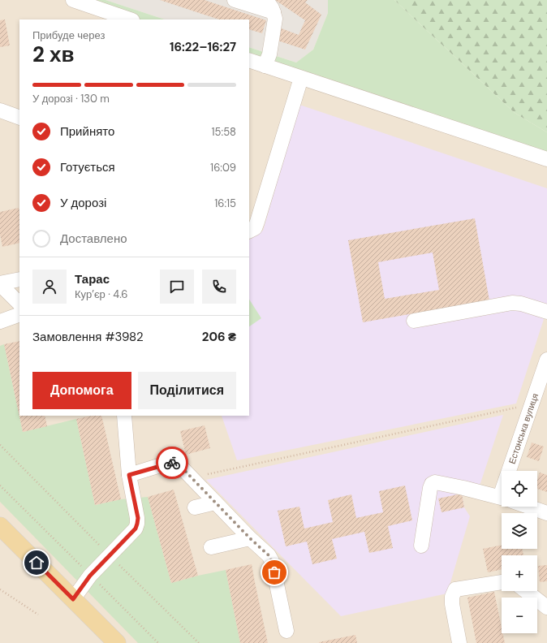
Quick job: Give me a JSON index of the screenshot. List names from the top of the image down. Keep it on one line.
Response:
{"streets":{"street":["Естонська вулиця"]},"page":{"heading":["2 хв","Прибуде через","16:22–16:27"],"panel":["Тарас","Кур’єр · 4.6","Замовлення #3982","206 ₴"],"bar":"У дорозі · 130 m","list":[["Прийнято","15:58"],["Готується","16:09"],["У дорозі","16:15"],"Доставлено"],"buttons":["Допомога","Поділитися"],"map_buttons":["+","−"]}}
